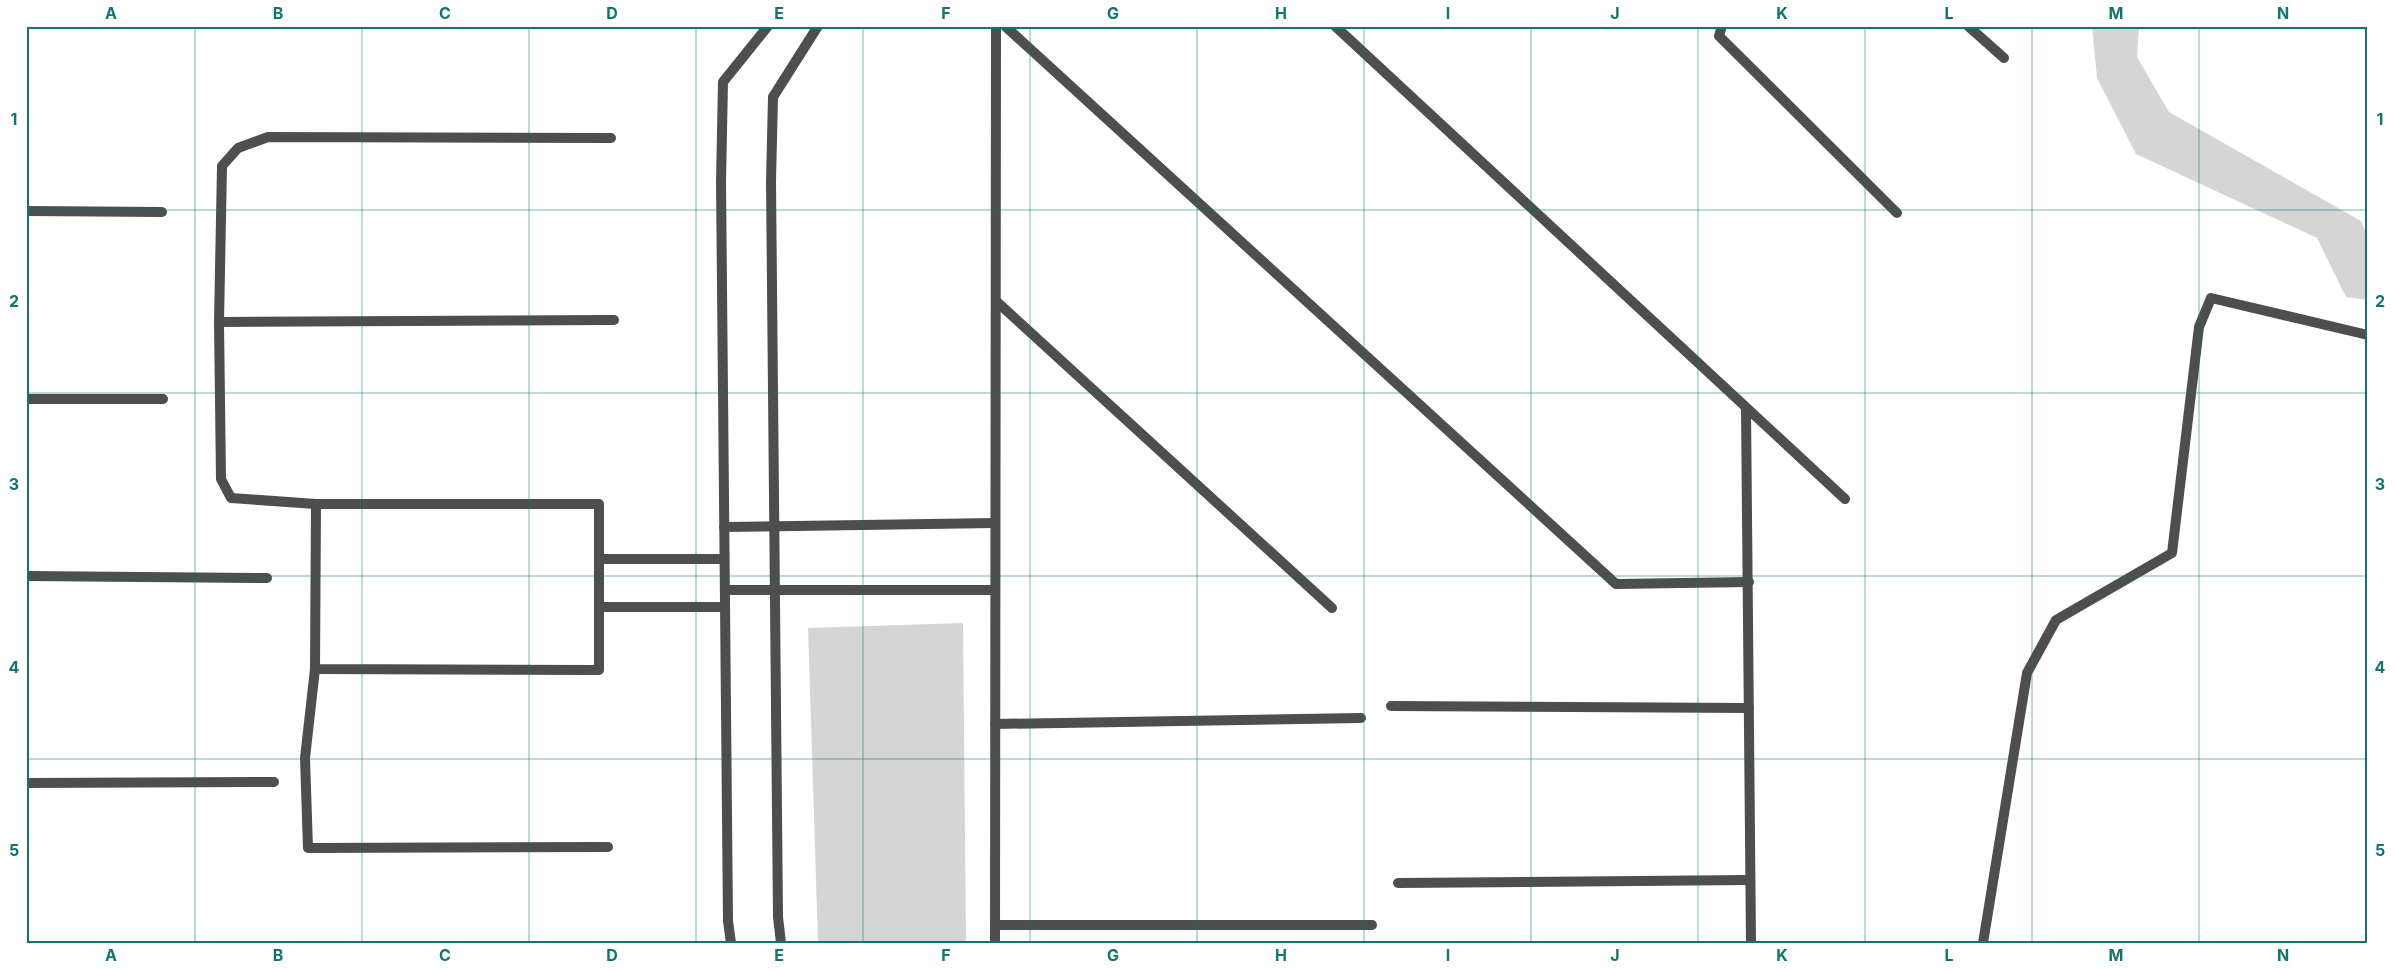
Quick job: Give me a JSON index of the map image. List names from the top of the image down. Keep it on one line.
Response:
{"grid":{"columns":["A","B","C","D","E","F","G","H","I","J","K","L","M","N"],"rows":["1","2","3","4","5"]}}
